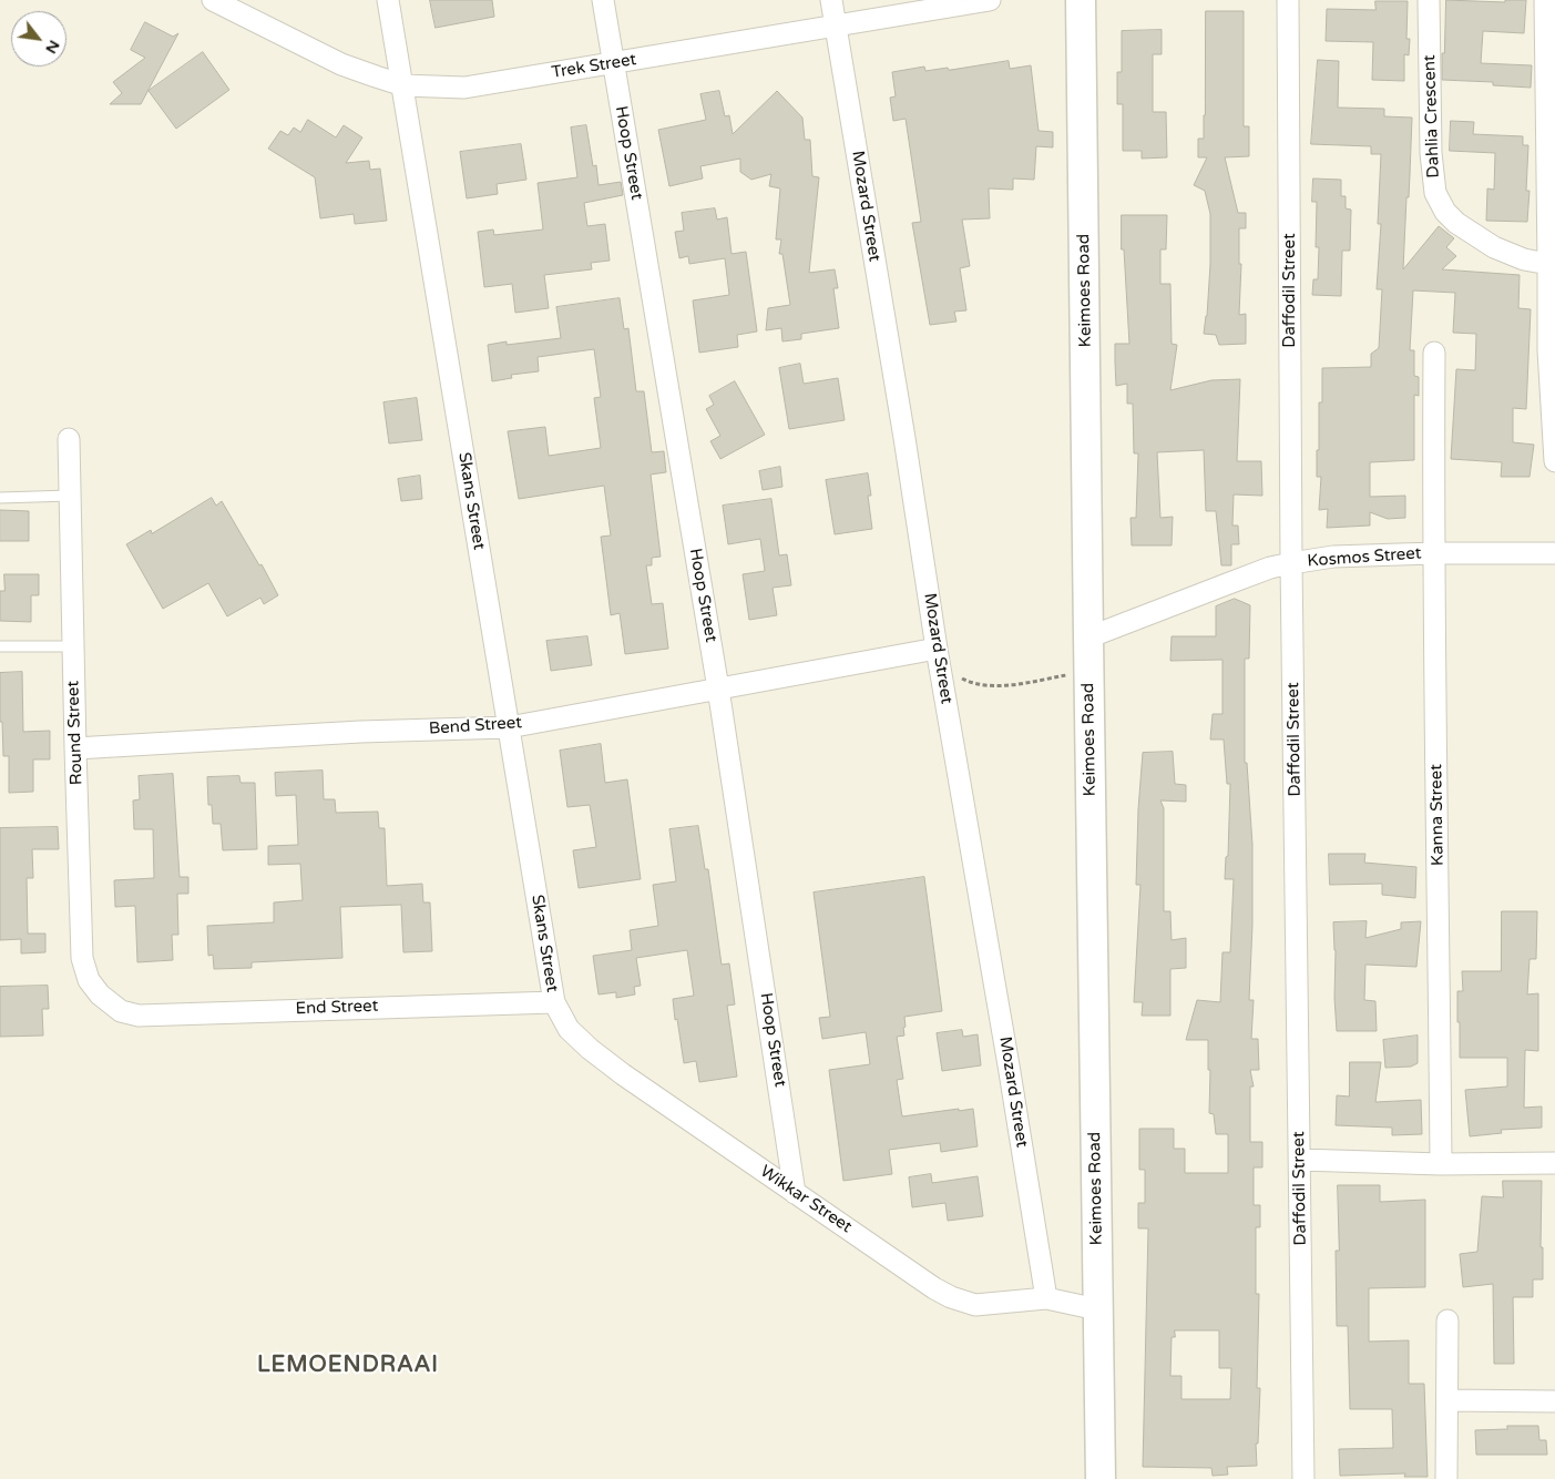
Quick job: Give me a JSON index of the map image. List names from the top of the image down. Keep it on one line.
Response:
{"streets":{"street":["Trek Street","Dahlia Crescent","Hoop Street","Mozard Street","Keimoes Road","Daffodil Street","Skans Street","Kosmos Street","Bend Street","Round Street","Kanna Street","End Street","Wikkar Street"]},"crossings":[["Trek Street","Hoop Street"],["Trek Street","Mozard Street"],["Trek Street","Skans Street"],["Hoop Street","Bend Street"],["Hoop Street","Wikkar Street"],["Mozard Street","Bend Street"],["Mozard Street","Wikkar Street"],["Keimoes Road","Kosmos Street"],["Keimoes Road","Wikkar Street"],["Daffodil Street","Kosmos Street"],["Skans Street","Bend Street"],["Skans Street","End Street"],["Skans Street","Wikkar Street"],["Kosmos Street","Kanna Street"],["Bend Street","Round Street"],["Round Street","End Street"],["End Street","Wikkar Street"]],"districts":["LEMOENDRAAI"],"north":"bottom right"}
